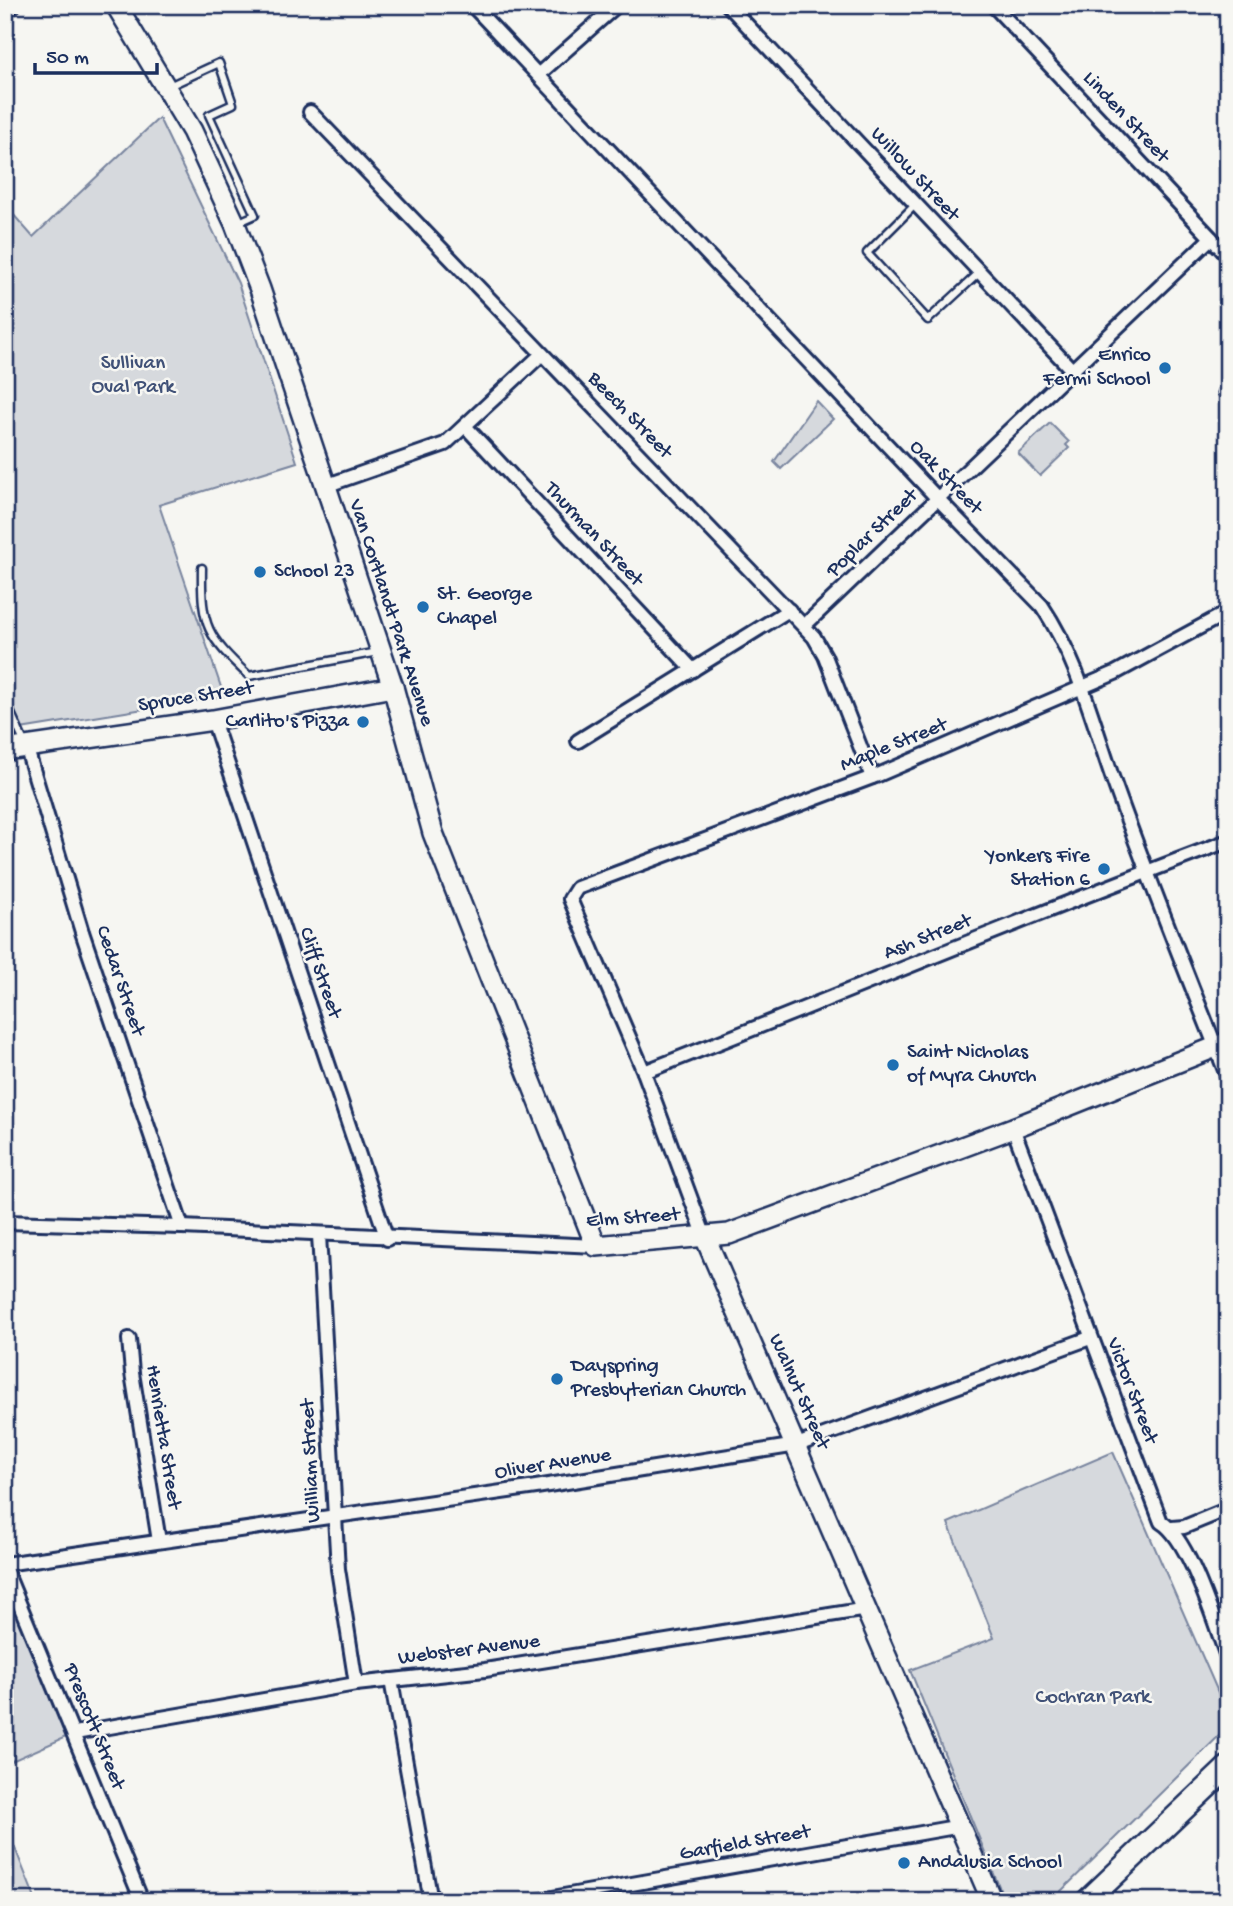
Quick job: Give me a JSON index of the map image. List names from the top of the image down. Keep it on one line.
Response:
{"streets":{"street":["Linden Street","Willow Street","Beech Street","Oak Street","Poplar Street","Thurman Street","Van Cortlandt Park Avenue","Spruce Street","Maple Street","Ash Street","Cliff Street","Cedar Street","Elm Street","Victor Street","Walnut Street","Henrietta Street","William Street","Oliver Avenue","Webster Avenue","Prescott Street","Garfield Street"]},"crossings":[["Linden Street","Poplar Street"],["Willow Street","Poplar Street"],["Beech Street","Poplar Street"],["Beech Street","Maple Street"],["Oak Street","Poplar Street"],["Oak Street","Maple Street"],["Oak Street","Ash Street"],["Oak Street","Elm Street"],["Van Cortlandt Park Avenue","Spruce Street"],["Van Cortlandt Park Avenue","Elm Street"],["Spruce Street","Cliff Street"],["Spruce Street","Cedar Street"],["Maple Street","Walnut Street"],["Ash Street","Walnut Street"],["Cliff Street","Elm Street"],["Cedar Street","Elm Street"],["Elm Street","Victor Street"],["Elm Street","Walnut Street"],["Elm Street","William Street"],["Victor Street","Oliver Avenue"],["Walnut Street","Oliver Avenue"],["Walnut Street","Webster Avenue"],["Walnut Street","Garfield Street"],["Henrietta Street","Oliver Avenue"],["William Street","Oliver Avenue"],["William Street","Webster Avenue"],["Oliver Avenue","Prescott Street"],["Webster Avenue","Prescott Street"]],"parks":["Sullivan Oval Park","Cochran Park"],"places":["Enrico Fermi School","School 23","St. George Chapel","Carlito's Pizza","Yonkers Fire Station 6","Saint Nicholas of Myra Church","Dayspring Presbyterian Church","Andalusia School"],"scale_bar":"50 m"}
